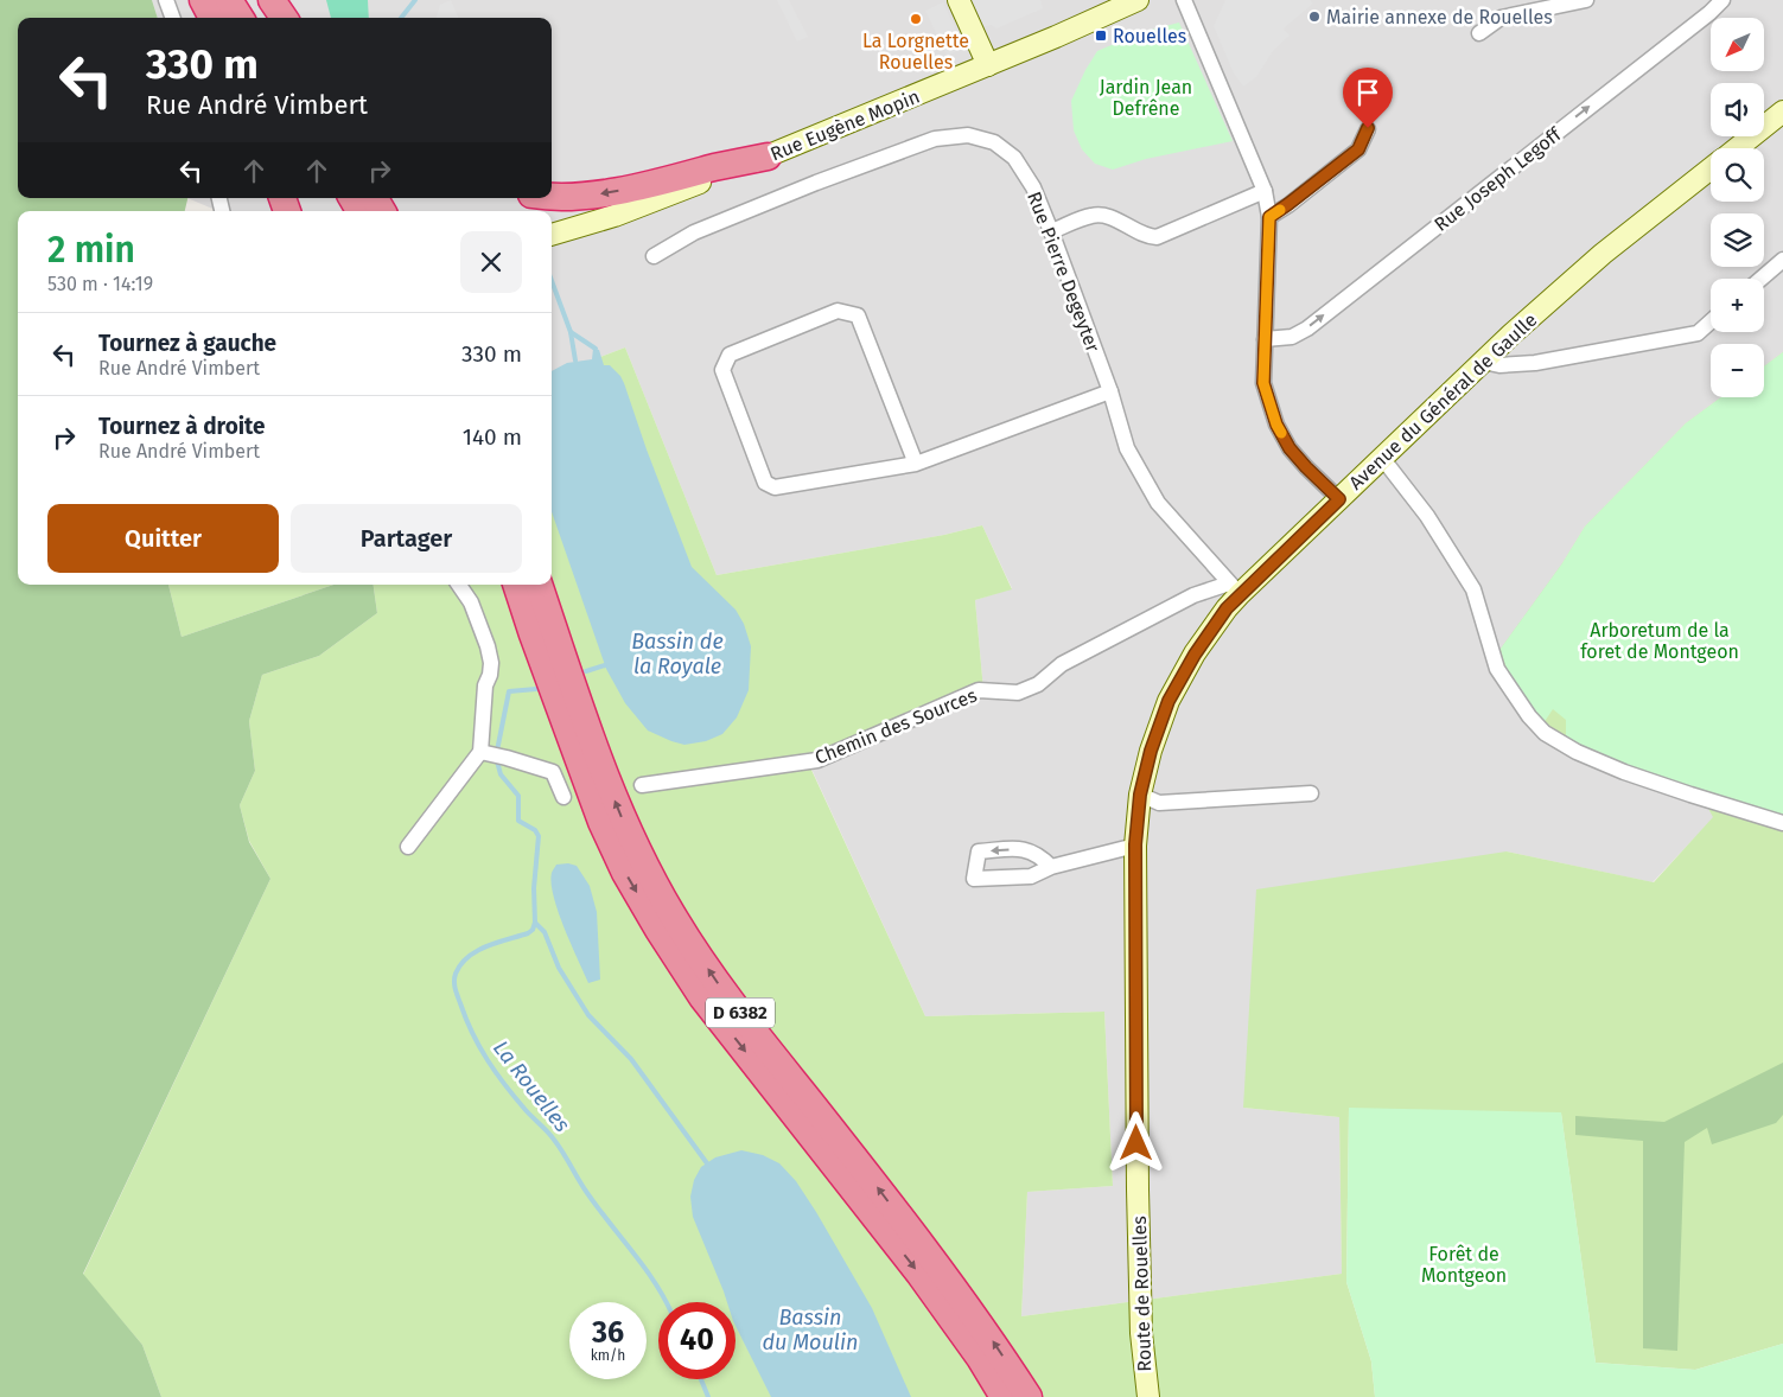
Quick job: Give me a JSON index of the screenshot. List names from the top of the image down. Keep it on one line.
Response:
{"streets":{"highway":["D 6382"],"street":["Rue Eugène Mopin","Rue Joseph Legoff","Rue Pierre Degeyter","Avenue du Général de Gaulle","Chemin des Sources","Route de Rouelles"]},"crossings":[["Rue Pierre Degeyter","Avenue du Général de Gaulle"],["Rue Pierre Degeyter","Chemin des Sources"],["Avenue du Général de Gaulle","Chemin des Sources"],["Avenue du Général de Gaulle","Route de Rouelles"]],"water":["Bassin de la Royale","La Rouelles","Bassin du Moulin"],"parks":["Jardin Jean Defrêne","Arboretum de la foret de Montgeon","Forêt de Montgeon"],"places":{"other":["Mairie annexe de Rouelles","La Lorgnette Rouelles"],"transit":["Rouelles"]},"north":"bottom left","page":{"map_buttons":["+","−"],"turn":["330 m","Rue André Vimbert"],"heading":["2 min","530 m · 14:19"],"list":[{"name":"Tournez à gauche","note":"Rue André Vimbert","value":"330 m"},{"name":"Tournez à droite","note":"Rue André Vimbert","value":"140 m"}],"buttons":["Quitter","Partager"],"speed":"36 km/h","limit":"40"}}
